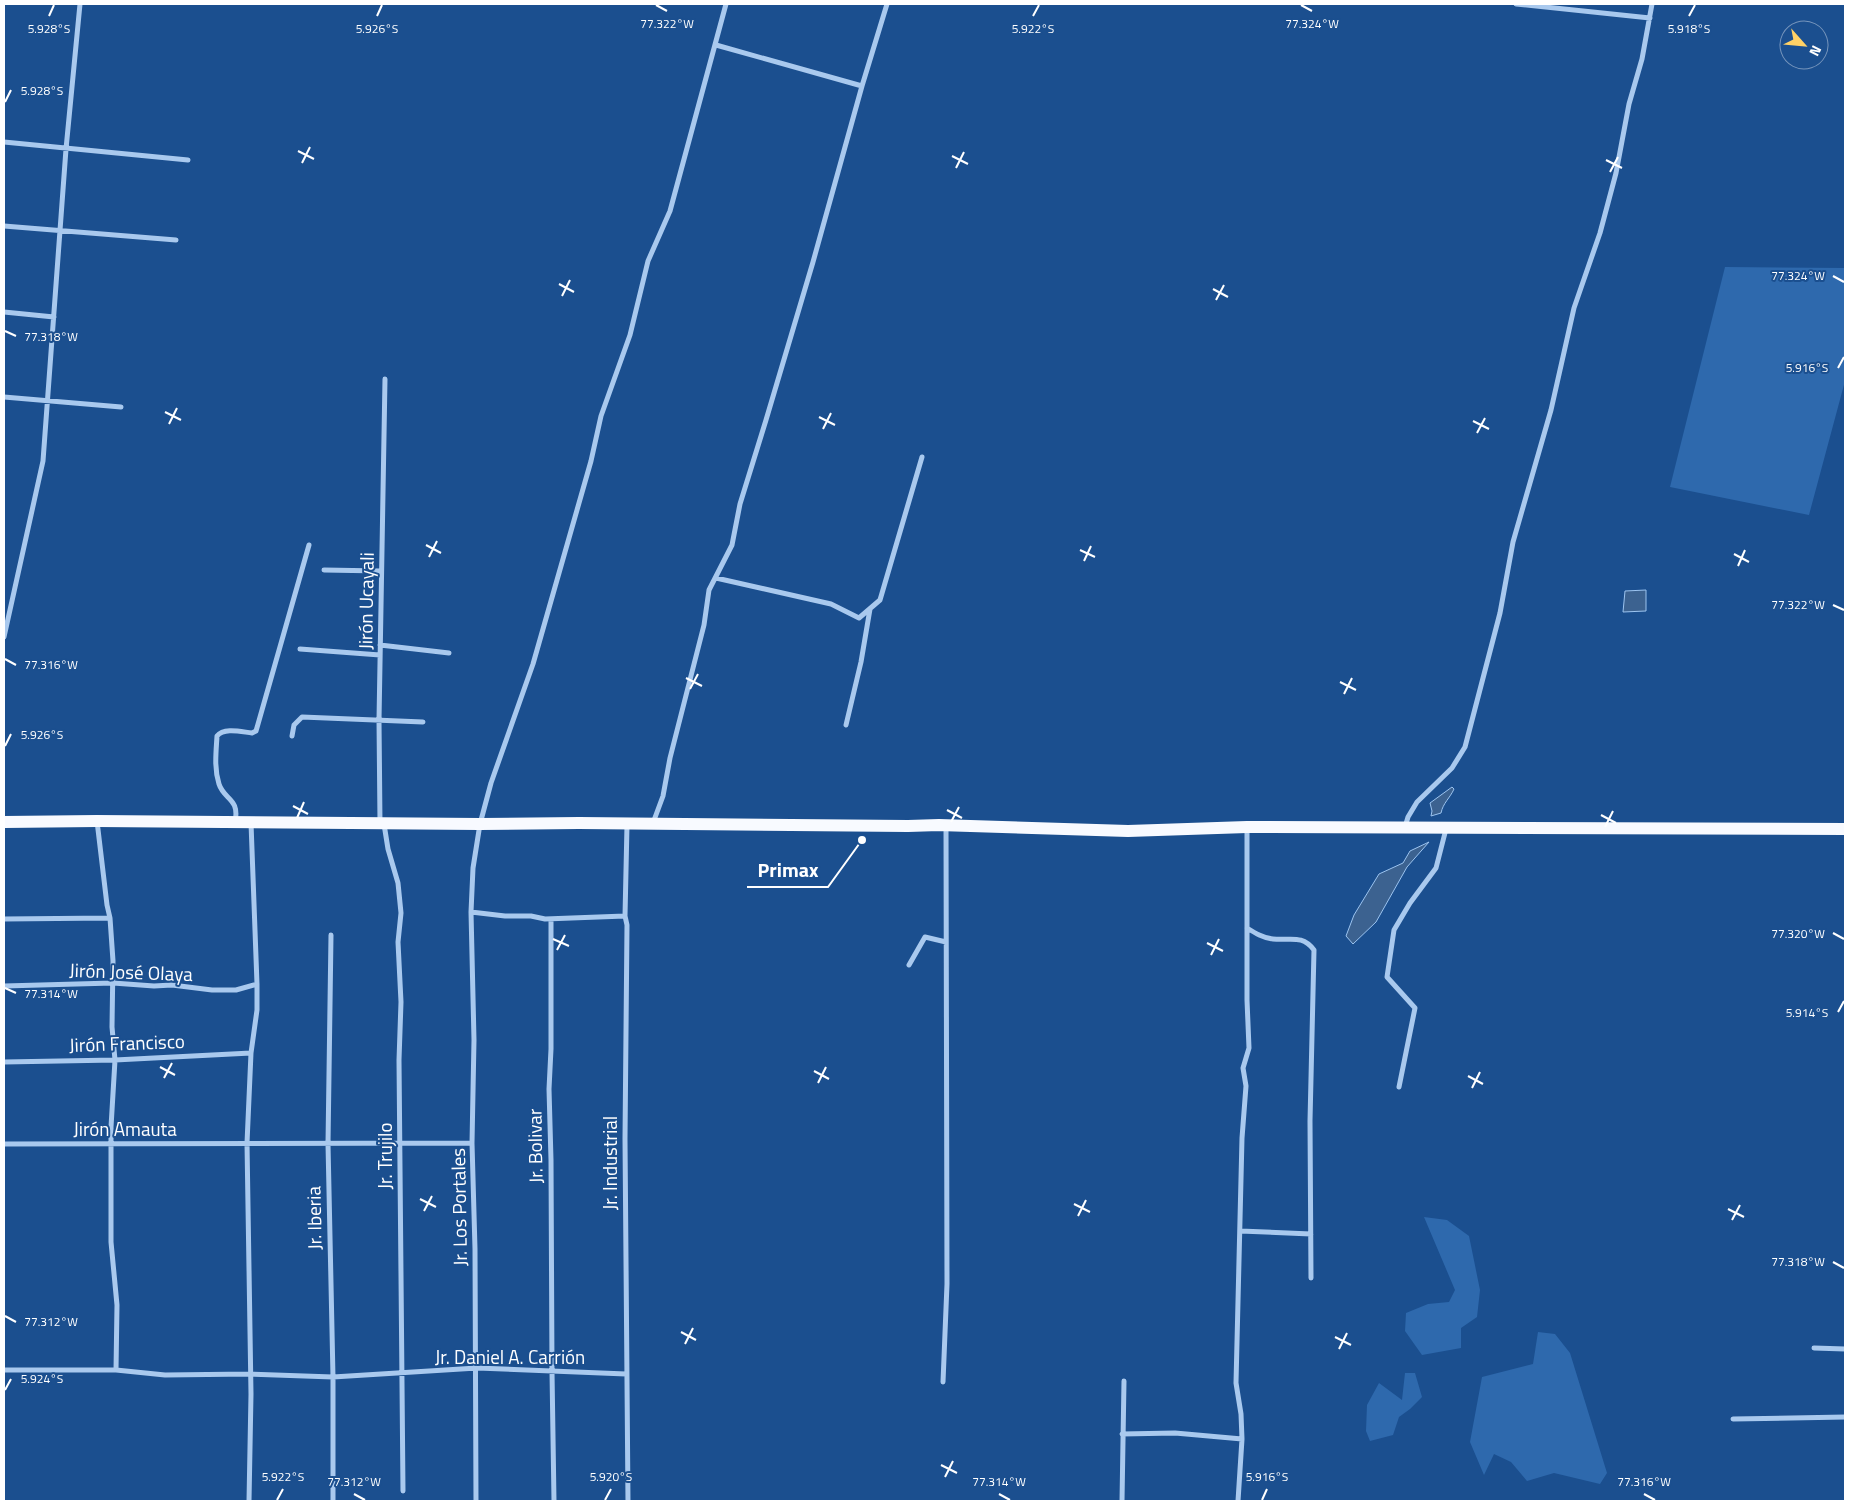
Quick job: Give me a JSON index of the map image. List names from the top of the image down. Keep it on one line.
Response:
{"streets":{"street":["Jirón Ucayali","Jirón José Olaya","Jirón Francisco","Jirón Amauta","Jr. Bolivar","Jr. Trujilo","Jr. Industrial","Jr. Los Portales","Jr. Iberia","Jr. Daniel A. Carrión"]},"crossings":[["Jirón Ucayali","Jr. Trujilo"],["Jirón Amauta","Jr. Trujilo"],["Jirón Amauta","Jr. Los Portales"],["Jirón Amauta","Jr. Iberia"],["Jr. Bolivar","Jr. Daniel A. Carrión"],["Jr. Trujilo","Jr. Daniel A. Carrión"],["Jr. Industrial","Jr. Daniel A. Carrión"],["Jr. Los Portales","Jr. Daniel A. Carrión"],["Jr. Iberia","Jr. Daniel A. Carrión"]],"places":["Primax"],"north":"bottom right","coordinates":["77.322°W","77.324°W","5.928°S","5.926°S","5.922°S","5.918°S","77.318°W","5.916°S","77.316°W","77.320°W","77.314°W","5.914°S","77.312°W","5.924°S","5.920°S"]}
